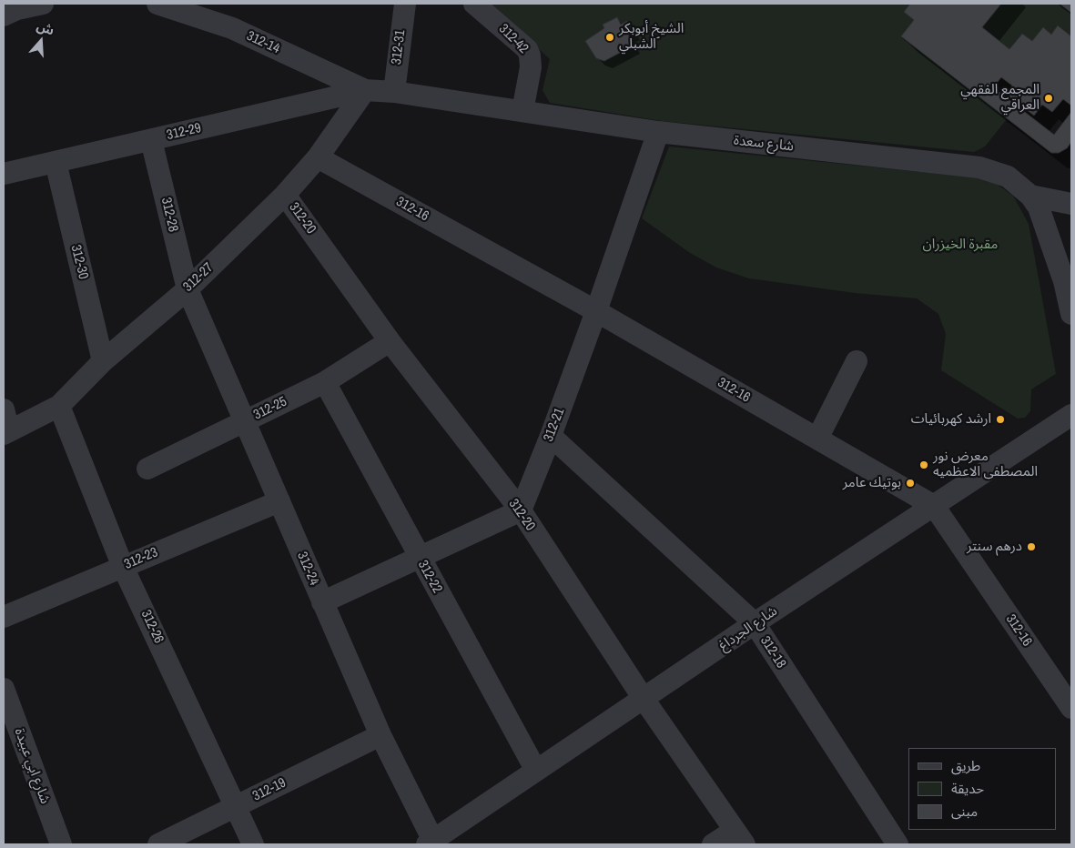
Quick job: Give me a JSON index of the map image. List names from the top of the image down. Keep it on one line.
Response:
{"streets":{"street":["312-42","312-14","312-31","312-29","شارع سعدة","312-16","312-28","312-20","312-30","312-27","312-25","312-21","312-23","312-24","312-22","312-26","شارع الجرداغ","312-18","شارع ابي عبيدة","312-19"]},"crossings":[["312-42","شارع سعدة"],["312-14","312-29"],["312-14","شارع سعدة"],["312-14","312-27"],["312-31","شارع سعدة"],["312-29","شارع سعدة"],["312-29","312-28"],["312-29","312-30"],["312-29","312-27"],["شارع سعدة","312-27"],["شارع سعدة","312-21"],["312-16","312-27"],["312-16","312-21"],["312-16","شارع الجرداغ"],["312-28","312-27"],["312-28","312-24"],["312-20","312-27"],["312-20","312-25"],["312-20","312-21"],["312-20","شارع الجرداغ"],["312-30","312-27"],["312-27","312-24"],["312-27","312-26"],["312-25","312-24"],["312-25","312-22"],["312-21","312-18"],["312-23","312-24"],["312-23","312-26"],["312-24","شارع الجرداغ"],["312-24","312-19"],["312-22","شارع الجرداغ"],["312-26","312-19"],["شارع الجرداغ","312-18"]],"parks":["مقبرة الخيزران"],"places":["الشيخ أبوبكر الشبلي","المجمع الفقهي العراقي","ارشد كهربائيات","معرض نور المصطفى الاعظميه","بوتيك عامر","درهم سنتر"],"legend":["طريق","حديقة","مبنى"],"north":"top"}
